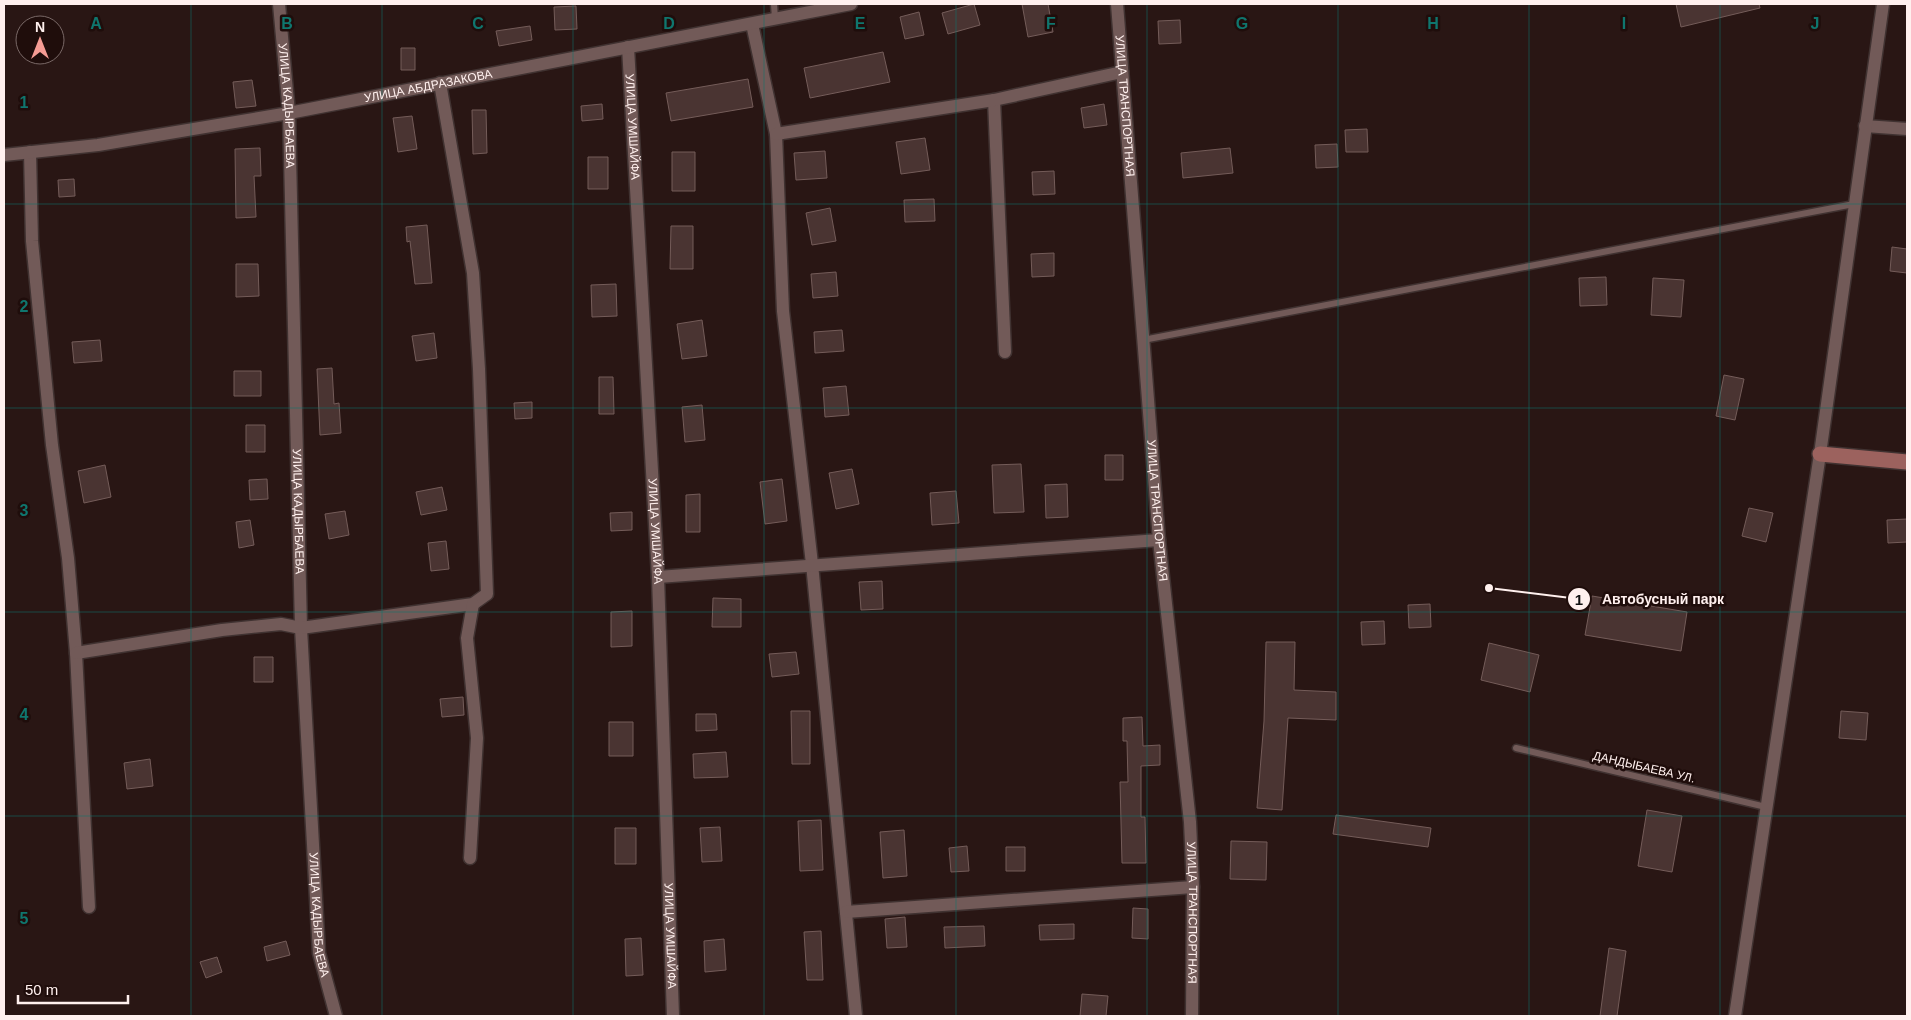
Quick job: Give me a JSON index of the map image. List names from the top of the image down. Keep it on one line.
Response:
{"streets":{"street":["УЛИЦА АБДРАЗАКОВА","УЛИЦА КАДЫРБАЕВА","УЛИЦА ТРАНСПОРТНАЯ","УЛИЦА УМШАЙФА"],"lane":["ДАНДЫБАЕВА УЛ."]},"crossings":[["УЛИЦА АБДРАЗАКОВА","УЛИЦА КАДЫРБАЕВА"],["УЛИЦА АБДРАЗАКОВА","УЛИЦА УМШАЙФА"]],"places":["Автобусный парк"],"scale_bar":"50 m","north":"top","grid":{"columns":["A","B","C","D","E","F","G","H","I","J"],"rows":["1","2","3","4","5"]}}
